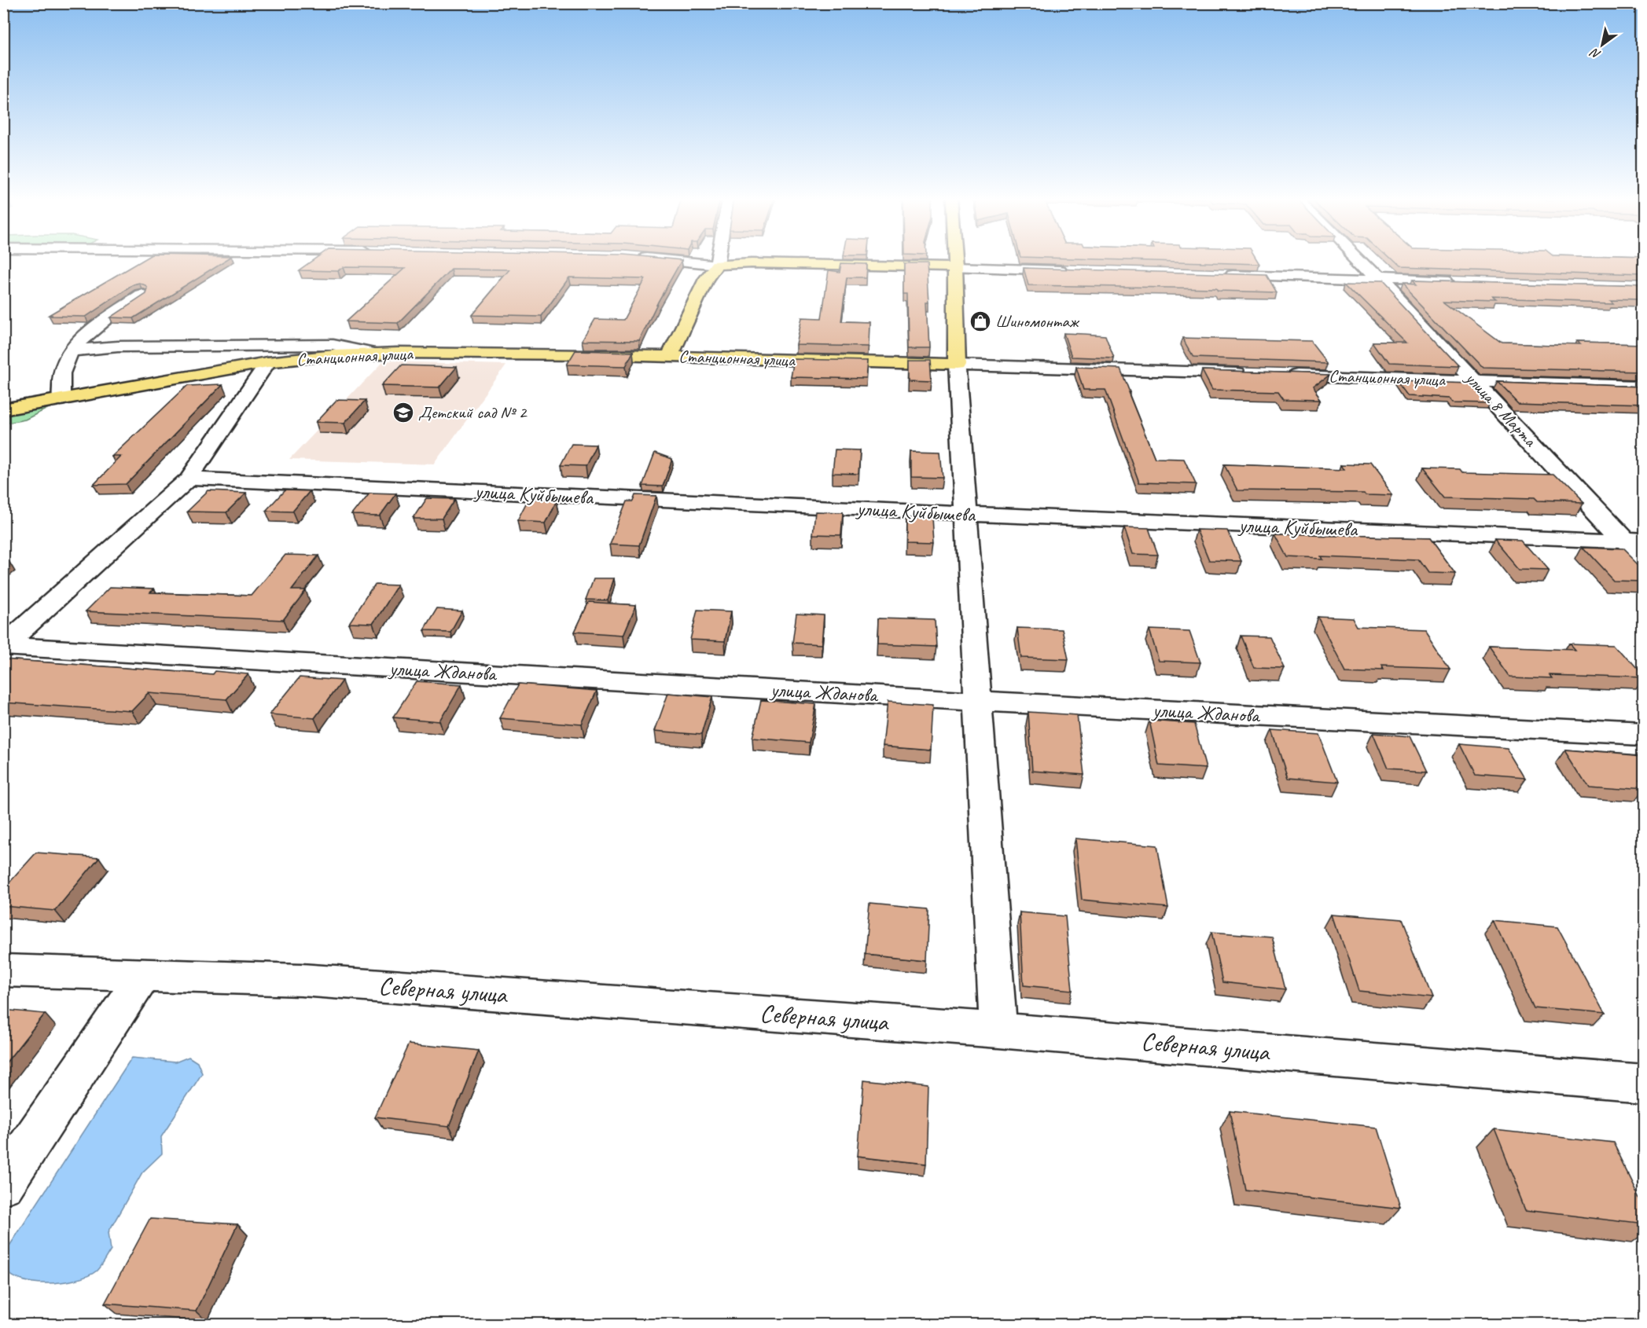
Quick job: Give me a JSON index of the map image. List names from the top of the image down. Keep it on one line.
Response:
{"streets":{"main road":["Станционная улица"],"street":["улица 8 Марта","улица Куйбышева","улица Жданова","Северная улица"]},"crossings":[["Станционная улица","улица 8 Марта"],["улица 8 Марта","улица Куйбышева"]],"places":{"shop":["Шиномонтаж"],"school or university":["Детский сад № 2"]},"north":"bottom left"}
